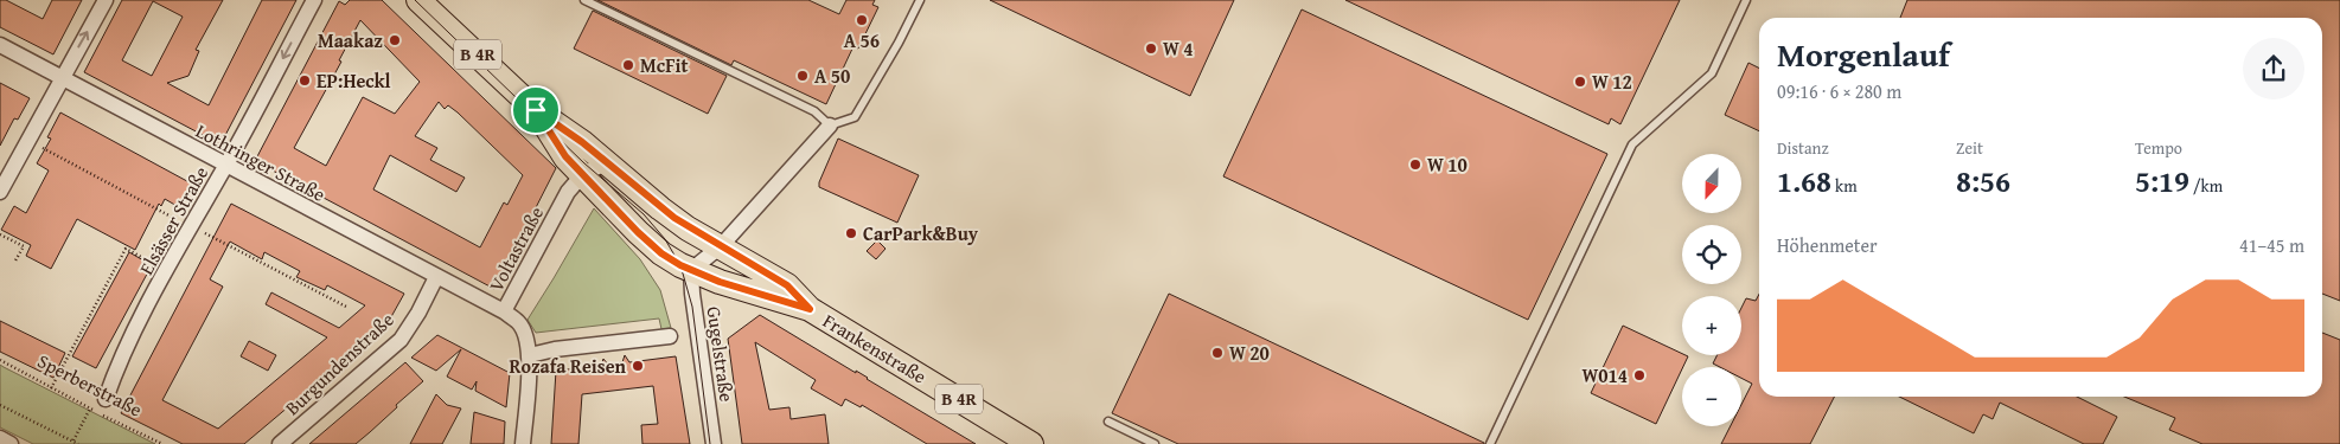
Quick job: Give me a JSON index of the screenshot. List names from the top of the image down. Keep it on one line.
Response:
{"streets":{"main road":["B 4R","Frankenstraße"],"street":["Lothringer Straße","Elsässer Straße","Voltastraße","Gugelstraße","Burgundenstraße"],"path":["Sperberstraße"]},"crossings":[["Lothringer Straße","Elsässer Straße"],["Lothringer Straße","Voltastraße"],["Lothringer Straße","Burgundenstraße"],["Voltastraße","Frankenstraße"],["Frankenstraße","Gugelstraße"]],"one_way":["Elsässer Straße"],"places":["A 56","Maakaz","W 4","McFit","A 50","EP:Heckl","W 12","W 10","CarPark&Buy","W 20","Rozafa Reisen","W014"],"north":"bottom","page":{"heading":["Morgenlauf","09:16 · 6 × 280 m"],"stats":[["Distanz","1.68 km"],["Zeit","8:56"],["Tempo","5:19 /km"]],"map_buttons":["+","−"],"chart":["Höhenmeter","41–45 m"]}}
